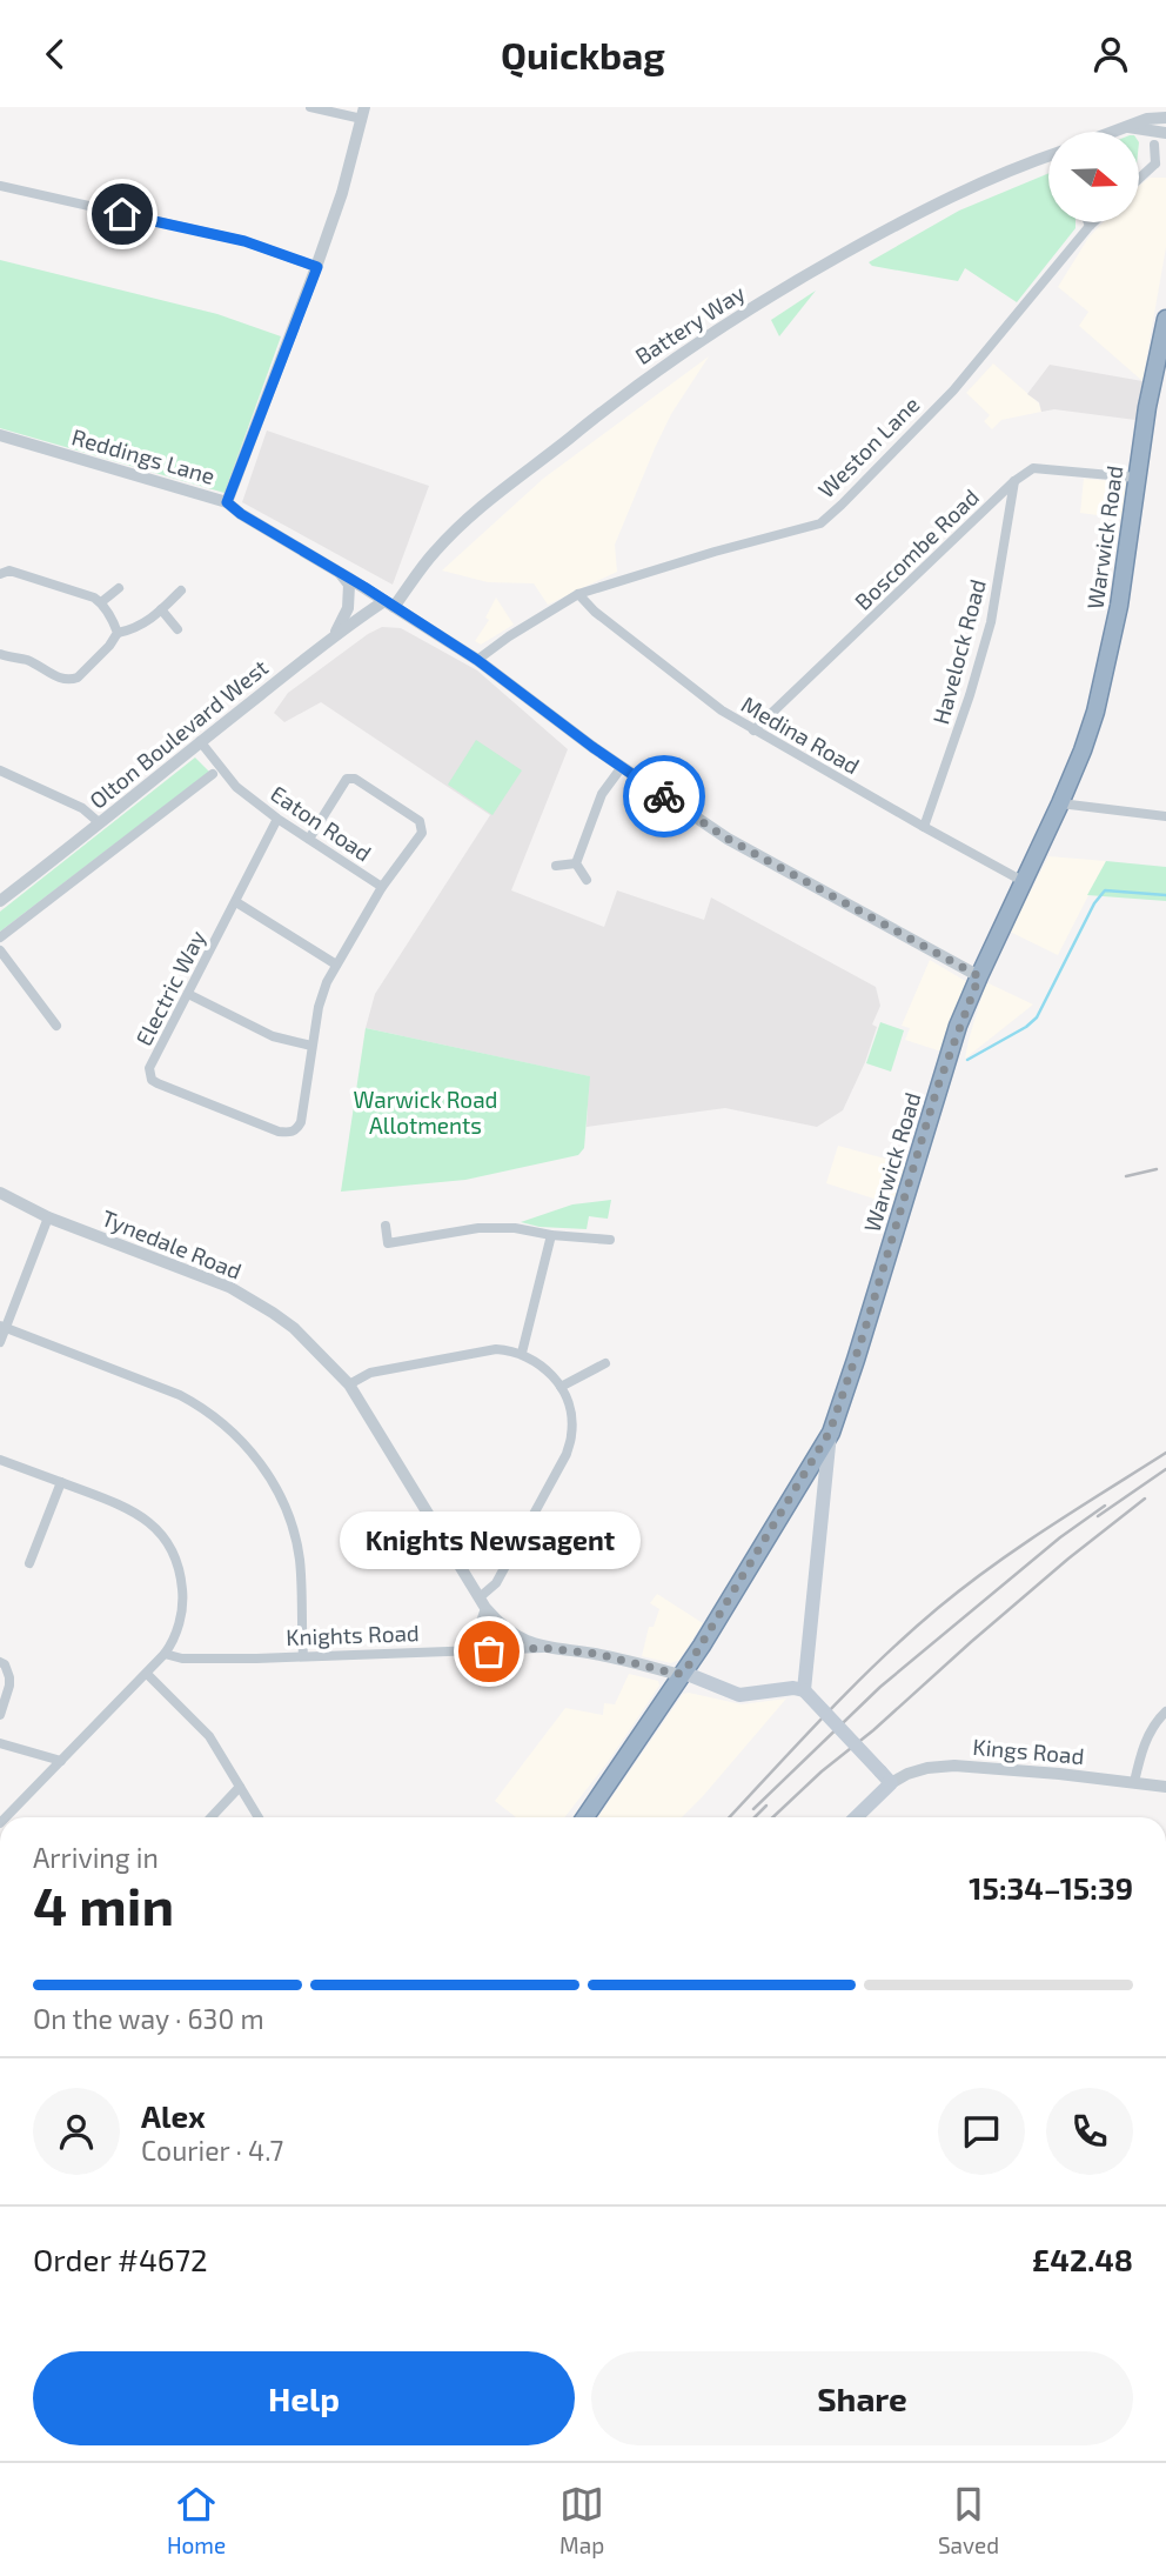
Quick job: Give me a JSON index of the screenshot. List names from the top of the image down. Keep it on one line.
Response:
{"streets":{"highway":["Warwick Road"],"street":["Battery Way","Weston Lane","Reddings Lane","Boscombe Road","Havelock Road","Olton Boulevard West","Medina Road","Eaton Road","Electric Way","Tynedale Road","Knights Road","Kings Road"]},"crossings":[["Battery Way","Reddings Lane"],["Battery Way","Olton Boulevard West"],["Weston Lane","Reddings Lane"],["Weston Lane","Medina Road"],["Reddings Lane","Warwick Road"],["Reddings Lane","Olton Boulevard West"],["Warwick Road","Boscombe Road"],["Warwick Road","Medina Road"],["Warwick Road","Knights Road"],["Boscombe Road","Havelock Road"],["Boscombe Road","Medina Road"],["Havelock Road","Medina Road"],["Olton Boulevard West","Eaton Road"],["Eaton Road","Electric Way"],["Tynedale Road","Knights Road"]],"parks":["Warwick Road Allotments"],"places":["Knights Newsagent"],"north":"right","page":{"header":"Quickbag","bubble":"Knights Newsagent","heading":["4 min","Arriving in","15:34–15:39"],"panel":["Alex","Courier · 4.7","Order #4672","£42.48"],"bar":"On the way · 630 m","buttons":["Help","Share"],"tabs":["Home","Map","Saved"]}}
